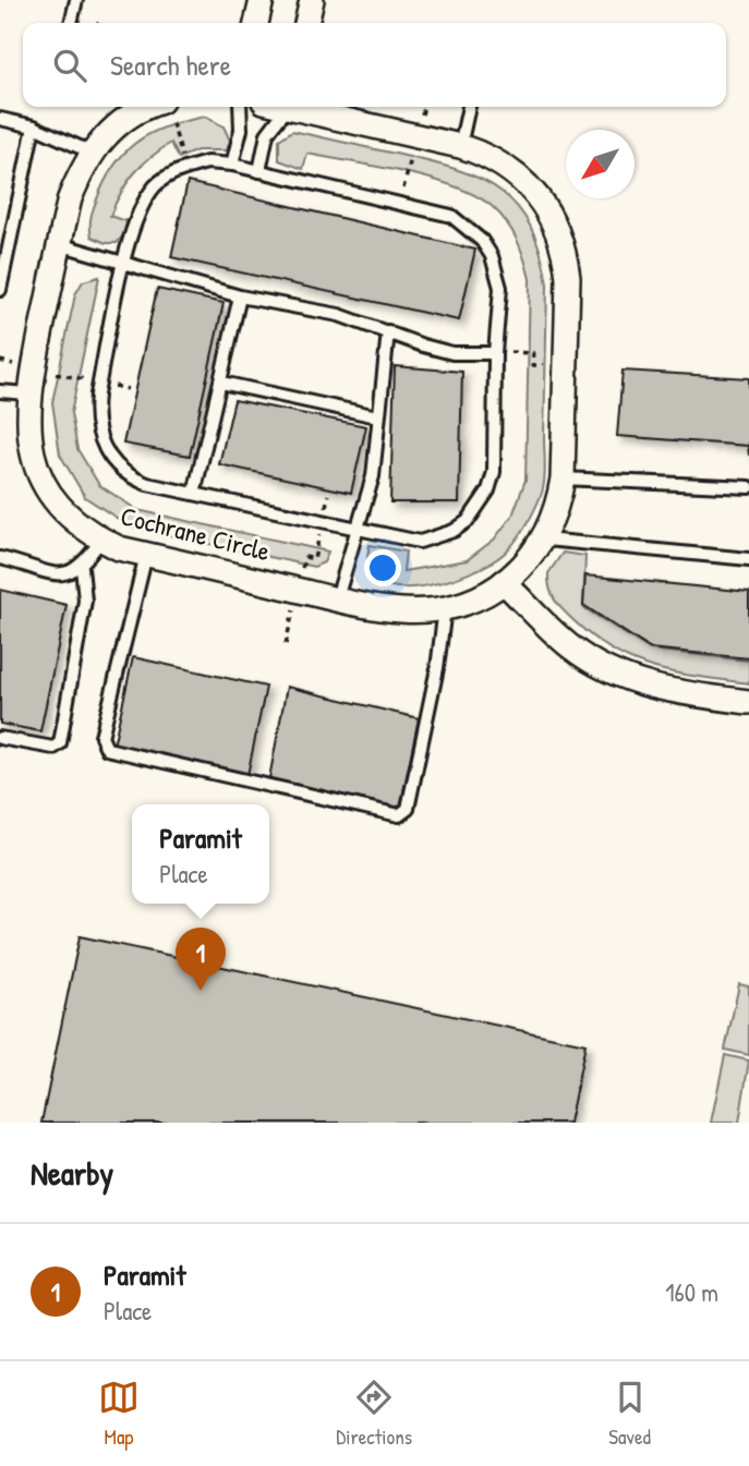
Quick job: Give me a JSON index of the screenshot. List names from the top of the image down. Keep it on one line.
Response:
{"streets":{"street":["Cochrane Circle"]},"north":"bottom left","page":{"search":"Search here","popup":["Paramit","Place"],"pins":"1","heading":"Nearby","list":[{"mark":"1","name":"Paramit","note":"Place","value":"160 m"}],"nav":["Map","Directions","Saved"]}}
